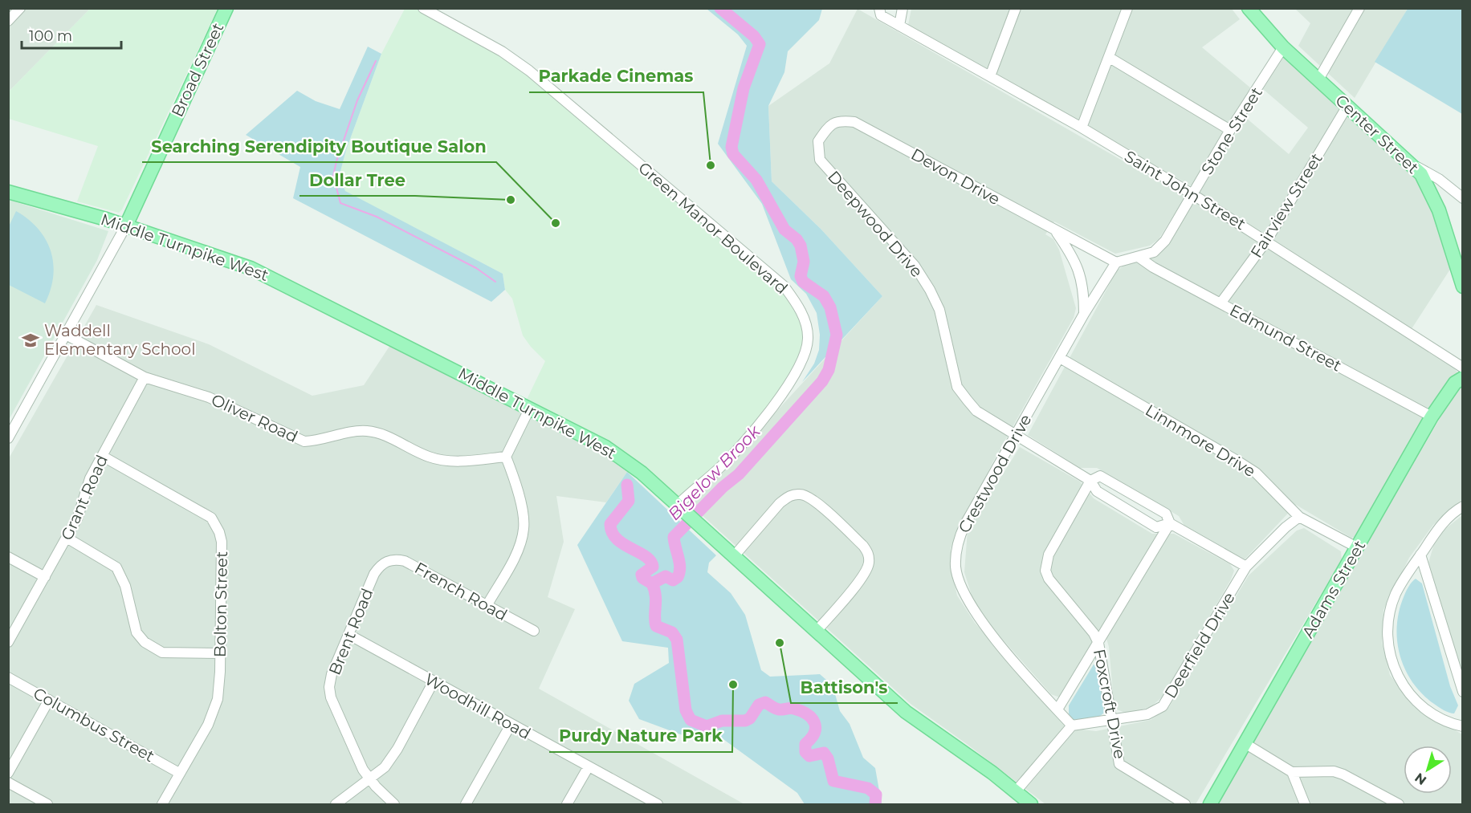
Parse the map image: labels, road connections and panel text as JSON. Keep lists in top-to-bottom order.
{
  "streets": {
    "main road": [
      "Broad Street",
      "Center Street",
      "Middle Turnpike West",
      "Adams Street"
    ],
    "street": [
      "Stone Street",
      "Devon Drive",
      "Saint John Street",
      "Fairview Street",
      "Deepwood Drive",
      "Green Manor Boulevard",
      "Edmund Street",
      "Oliver Road",
      "Linnmore Drive",
      "Crestwood Drive",
      "Grant Road",
      "French Road",
      "Bolton Street",
      "Brent Road",
      "Deerfield Drive",
      "Foxcroft Drive",
      "Woodhill Road",
      "Columbus Street"
    ]
  },
  "crossings": [
    ["Broad Street", "Middle Turnpike West"],
    ["Broad Street", "Oliver Road"],
    ["Stone Street", "Center Street"],
    ["Stone Street", "Devon Drive"],
    ["Stone Street", "Saint John Street"],
    ["Stone Street", "Edmund Street"],
    ["Stone Street", "Crestwood Drive"],
    ["Center Street", "Fairview Street"],
    ["Devon Drive", "Deepwood Drive"],
    ["Devon Drive", "Crestwood Drive"],
    ["Saint John Street", "Fairview Street"],
    ["Fairview Street", "Edmund Street"],
    ["Deepwood Drive", "Crestwood Drive"],
    ["Deepwood Drive", "Deerfield Drive"],
    ["Deepwood Drive", "Foxcroft Drive"],
    ["Green Manor Boulevard", "Middle Turnpike West"],
    ["Edmund Street", "Adams Street"],
    ["Oliver Road", "Grant Road"],
    ["Linnmore Drive", "Crestwood Drive"],
    ["Linnmore Drive", "Adams Street"],
    ["Linnmore Drive", "Deerfield Drive"],
    ["Crestwood Drive", "Deerfield Drive"],
    ["Grant Road", "Bolton Street"],
    ["French Road", "Brent Road"],
    ["Bolton Street", "Columbus Street"],
    ["Brent Road", "Woodhill Road"],
    ["Deerfield Drive", "Foxcroft Drive"]
  ],
  "water": ["Bigelow Brook"],
  "places": {
    "other": [
      "Parkade Cinemas",
      "Dollar Tree",
      "Searching Serendipity Boutique Salon",
      "Battison's",
      "Purdy Nature Park"
    ],
    "school or university": ["Waddell Elementary School"]
  },
  "scale_bar": "100 m",
  "north": "bottom left"
}
